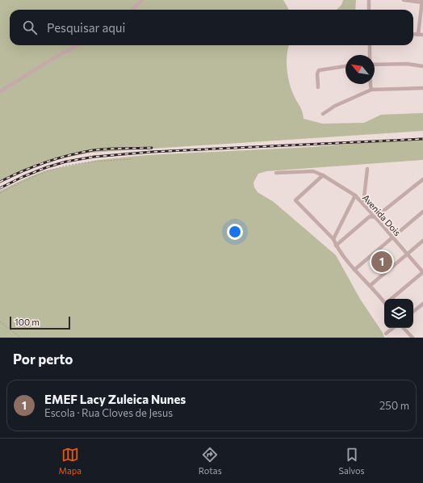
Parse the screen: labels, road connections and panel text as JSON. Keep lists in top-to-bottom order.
{
  "streets": {
    "street": ["Avenida Dois"]
  },
  "scale_bar": "100 m",
  "north": "top left",
  "page": {
    "search": "Pesquisar aqui",
    "pins": "1",
    "scale": "100 m",
    "heading": "Por perto",
    "list": [
      {
        "mark": "1",
        "name": "EMEF Lacy Zuleica Nunes",
        "note": "Escola · Rua Cloves de Jesus",
        "value": "250 m"
      }
    ],
    "nav": ["Mapa", "Rotas", "Salvos"]
  }
}
